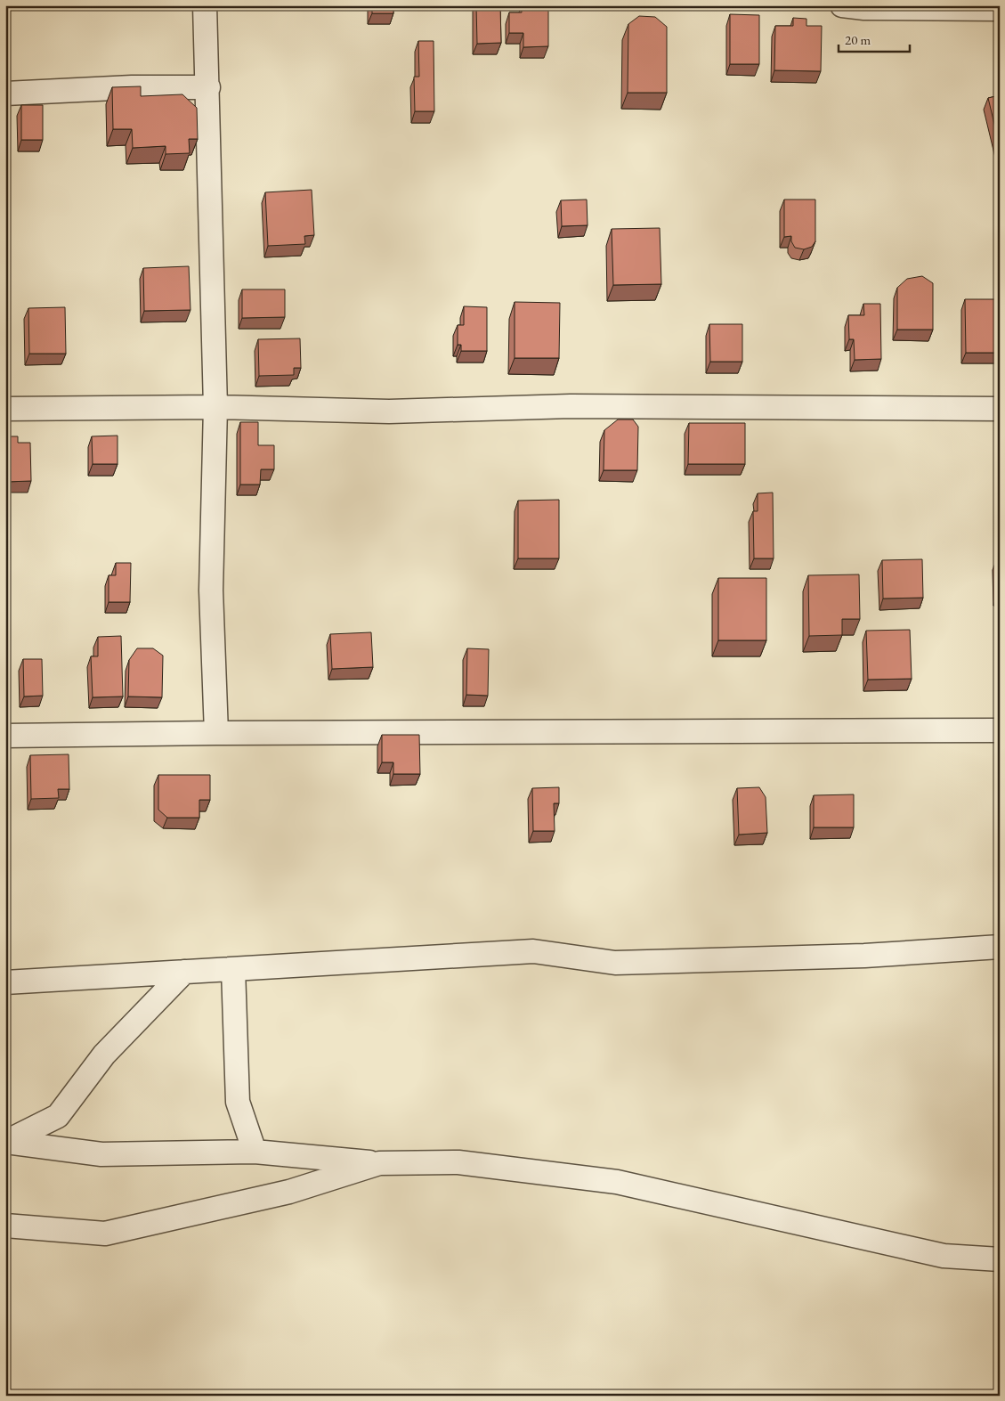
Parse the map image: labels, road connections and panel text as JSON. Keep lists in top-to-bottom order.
{
  "scale_bar": "20 m"
}
